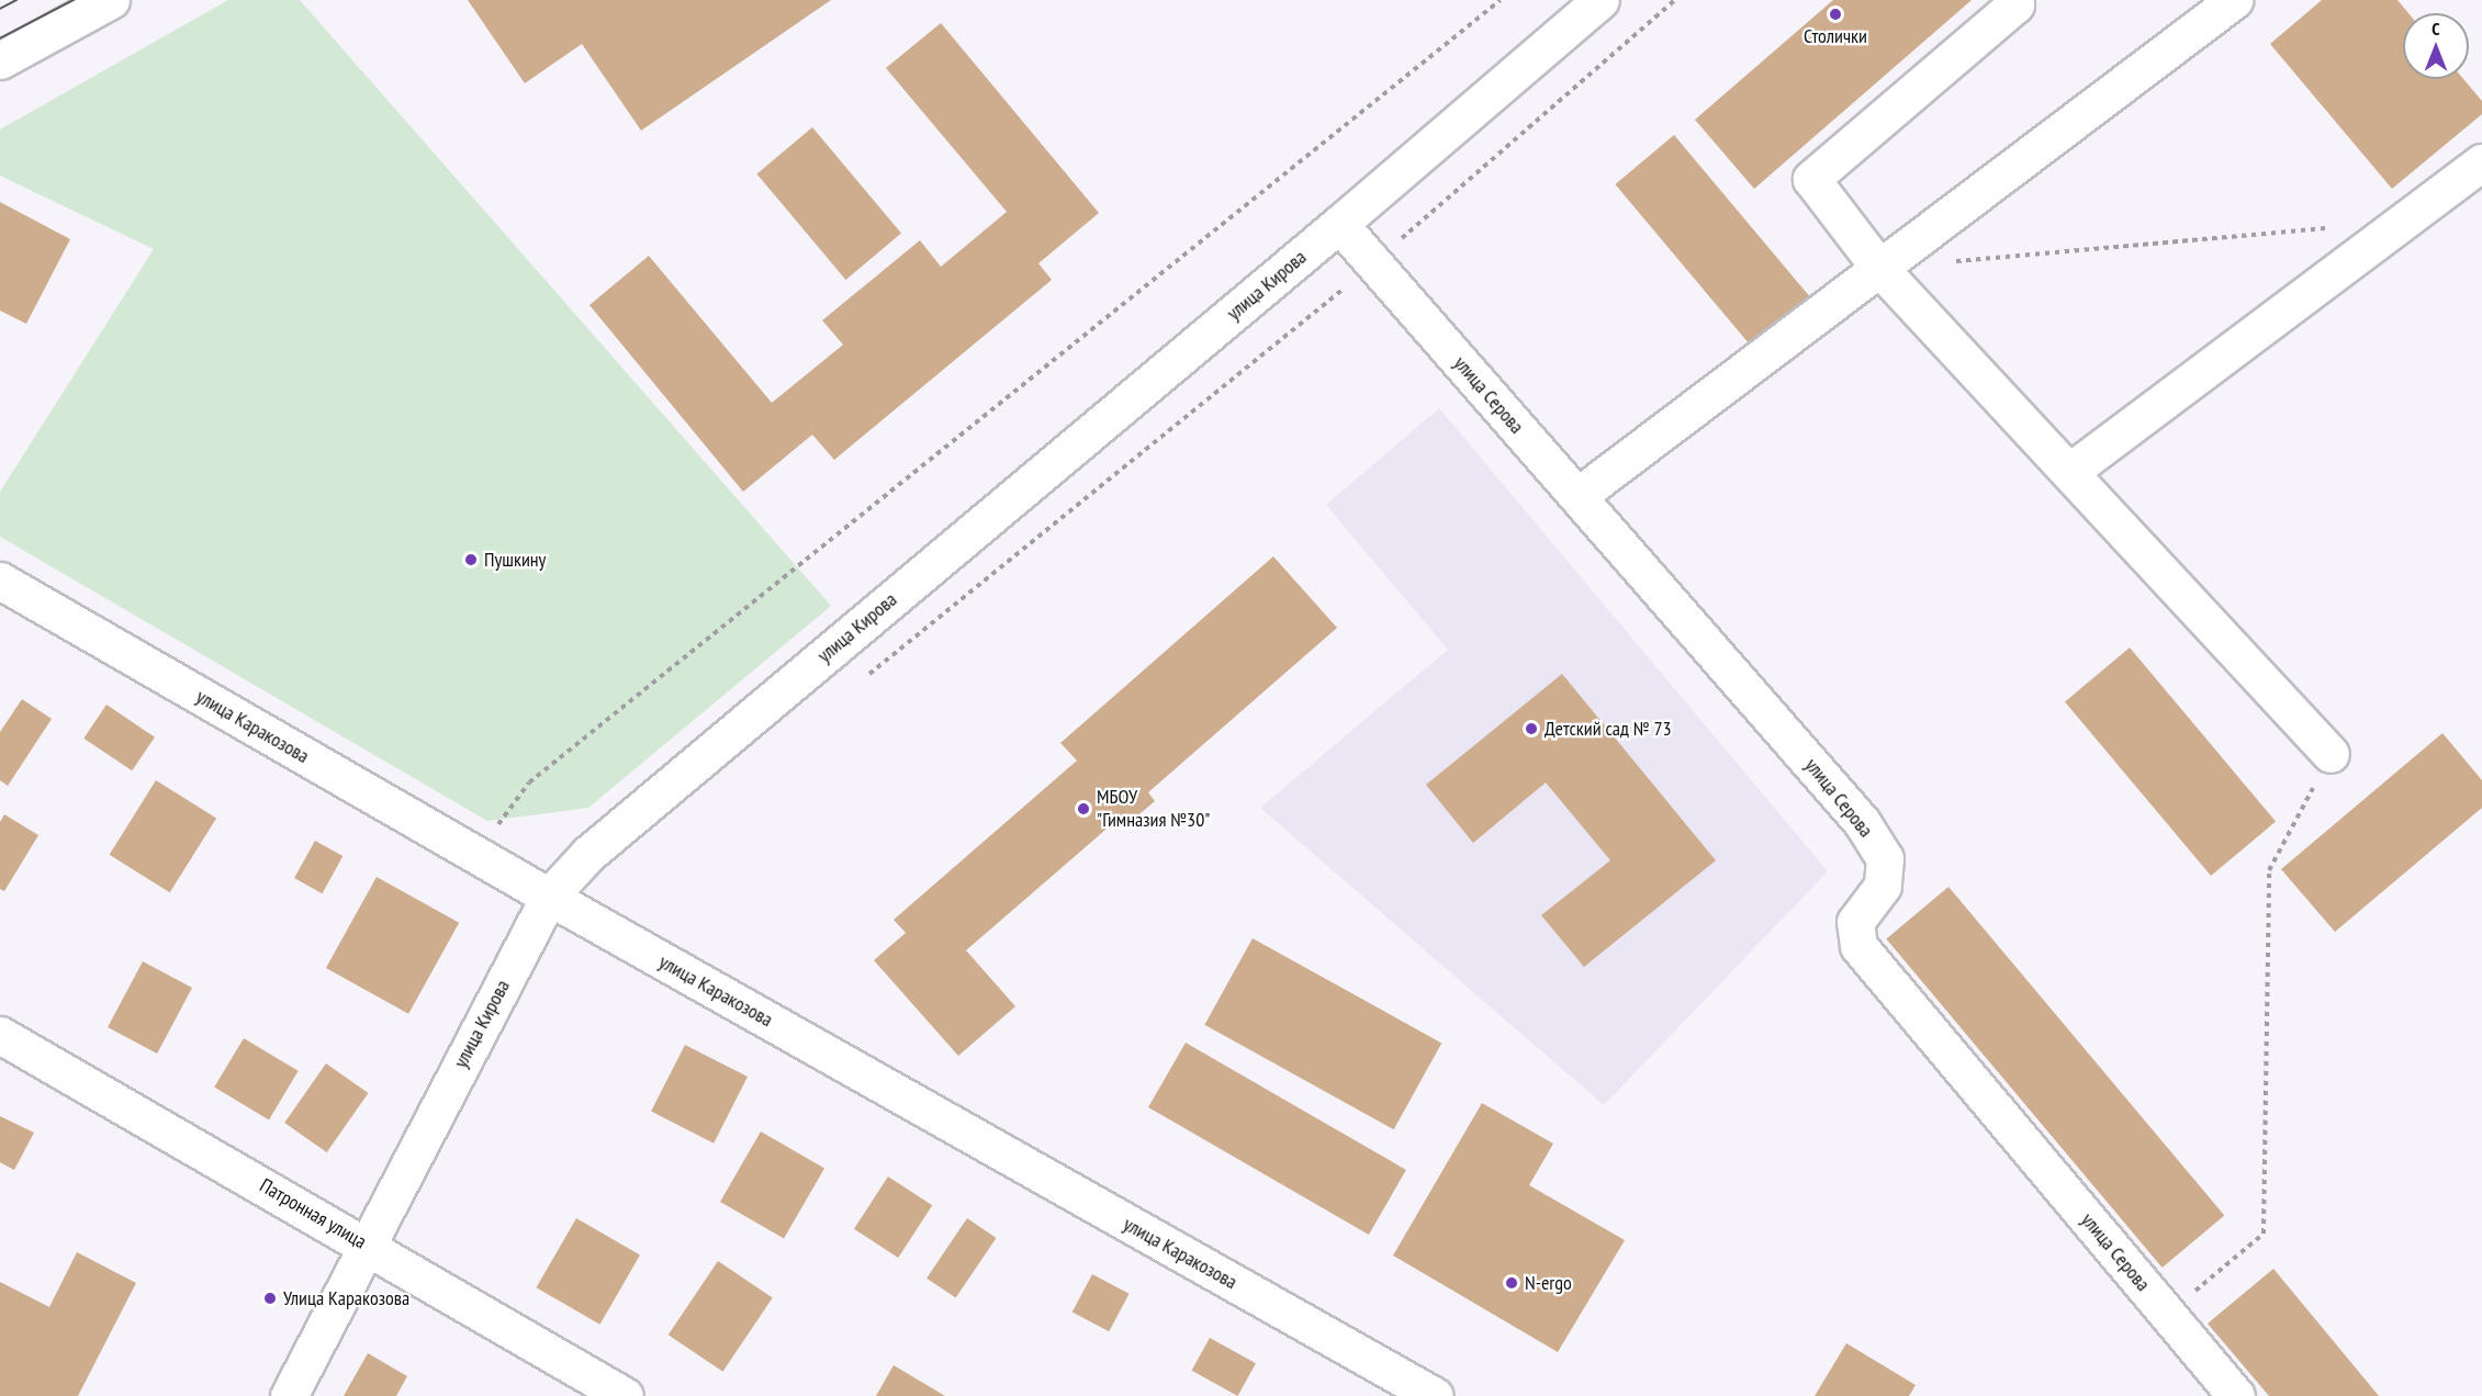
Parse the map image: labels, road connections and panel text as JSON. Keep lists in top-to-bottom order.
{
  "streets": {
    "street": [
      "улица Кирова",
      "улица Серова",
      "улица Каракозова",
      "Патронная улица"
    ]
  },
  "crossings": [
    ["улица Кирова", "улица Серова"],
    ["улица Кирова", "улица Каракозова"],
    ["улица Кирова", "Патронная улица"]
  ],
  "places": [
    "Столички",
    "Пушкину",
    "Детский сад № 73",
    "МБОУ \"Гимназия №30\"",
    "N-ergo",
    "Улица Каракозова"
  ],
  "north": "top"
}
